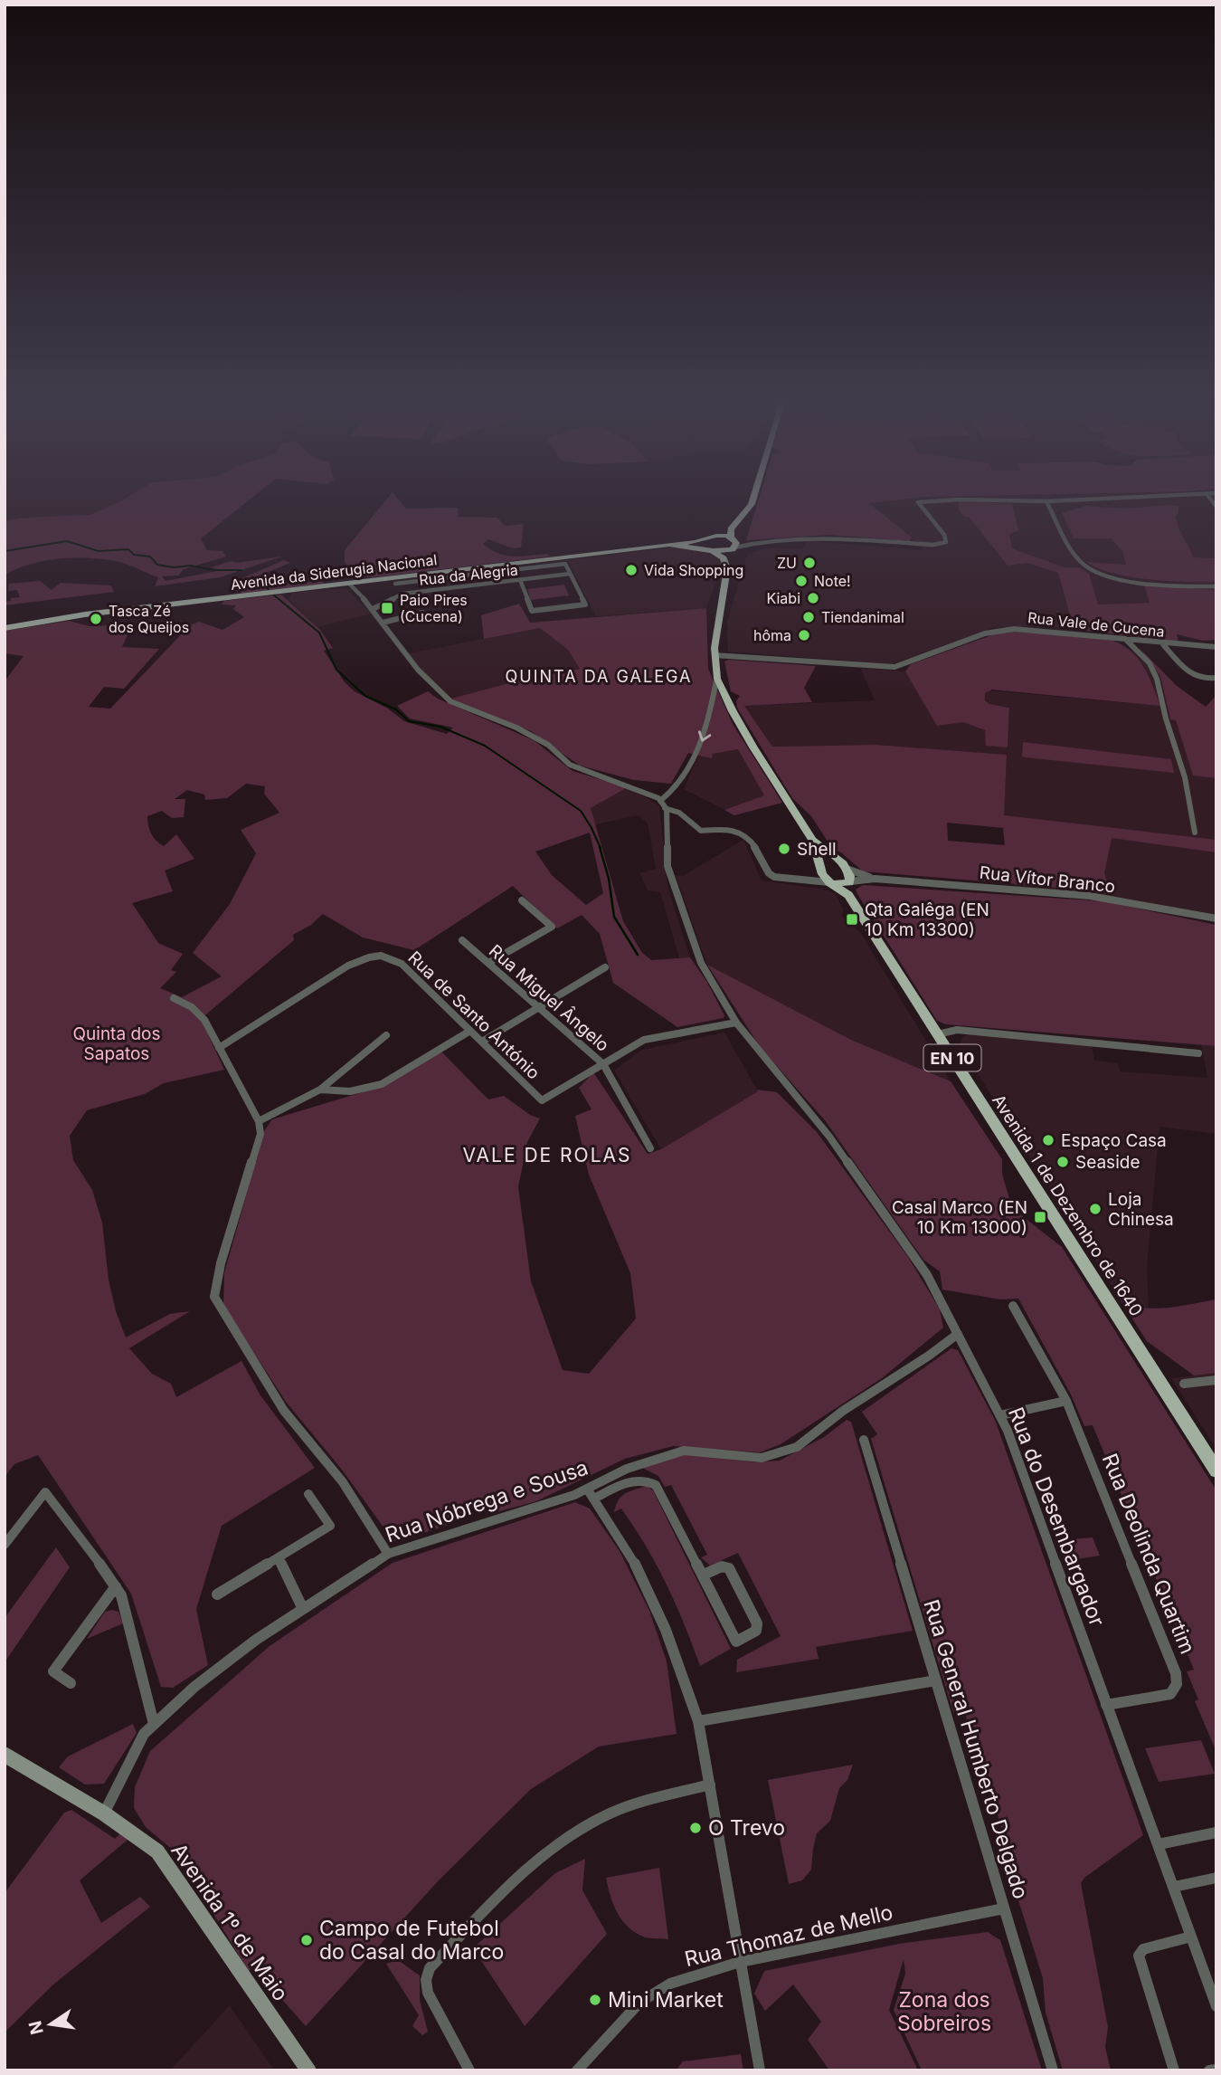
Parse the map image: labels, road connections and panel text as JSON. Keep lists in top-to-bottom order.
{
  "streets": {
    "main road": ["Avenida da Siderugia Nacional", "EN 10", "Avenida 1 de Dezembro de 1640"],
    "street": [
      "Rua da Alegria",
      "Rua Vale de Cucena",
      "Rua Vítor Branco",
      "Rua Miguel Ângelo",
      "Rua de Santo António",
      "Rua Nóbrega e Sousa",
      "Rua do Desembargador",
      "Rua Deolinda Quartim",
      "Rua General Humberto Delgado",
      "Avenida 1º de Maio",
      "Rua Thomaz de Mello"
    ]
  },
  "crossings": [
    ["Rua Miguel Ângelo", "Rua de Santo António"],
    ["Rua Nóbrega e Sousa", "Rua do Desembargador"],
    ["Rua Nóbrega e Sousa", "Avenida 1º de Maio"],
    ["Rua do Desembargador", "Rua Deolinda Quartim"],
    ["Rua General Humberto Delgado", "Rua Thomaz de Mello"]
  ],
  "districts": ["QUINTA DA GALEGA", "VALE DE ROLAS"],
  "parks": ["Quinta dos Sapatos", "Zona dos Sobreiros"],
  "places": {
    "other": [
      "ZU",
      "Vida Shopping",
      "Note!",
      "Kiabi",
      "Tiendanimal",
      "Tasca Zé dos Queijos",
      "hôma",
      "Shell",
      "Espaço Casa",
      "Seaside",
      "Loja Chinesa",
      "O Trevo",
      "Campo de Futebol do Casal do Marco",
      "Mini Market"
    ],
    "transit": ["Paio Pires (Cucena)", "Qta Galêga (EN 10 Km 13300)", "Casal Marco (EN 10 Km 13000)"]
  },
  "north": "left"
}
